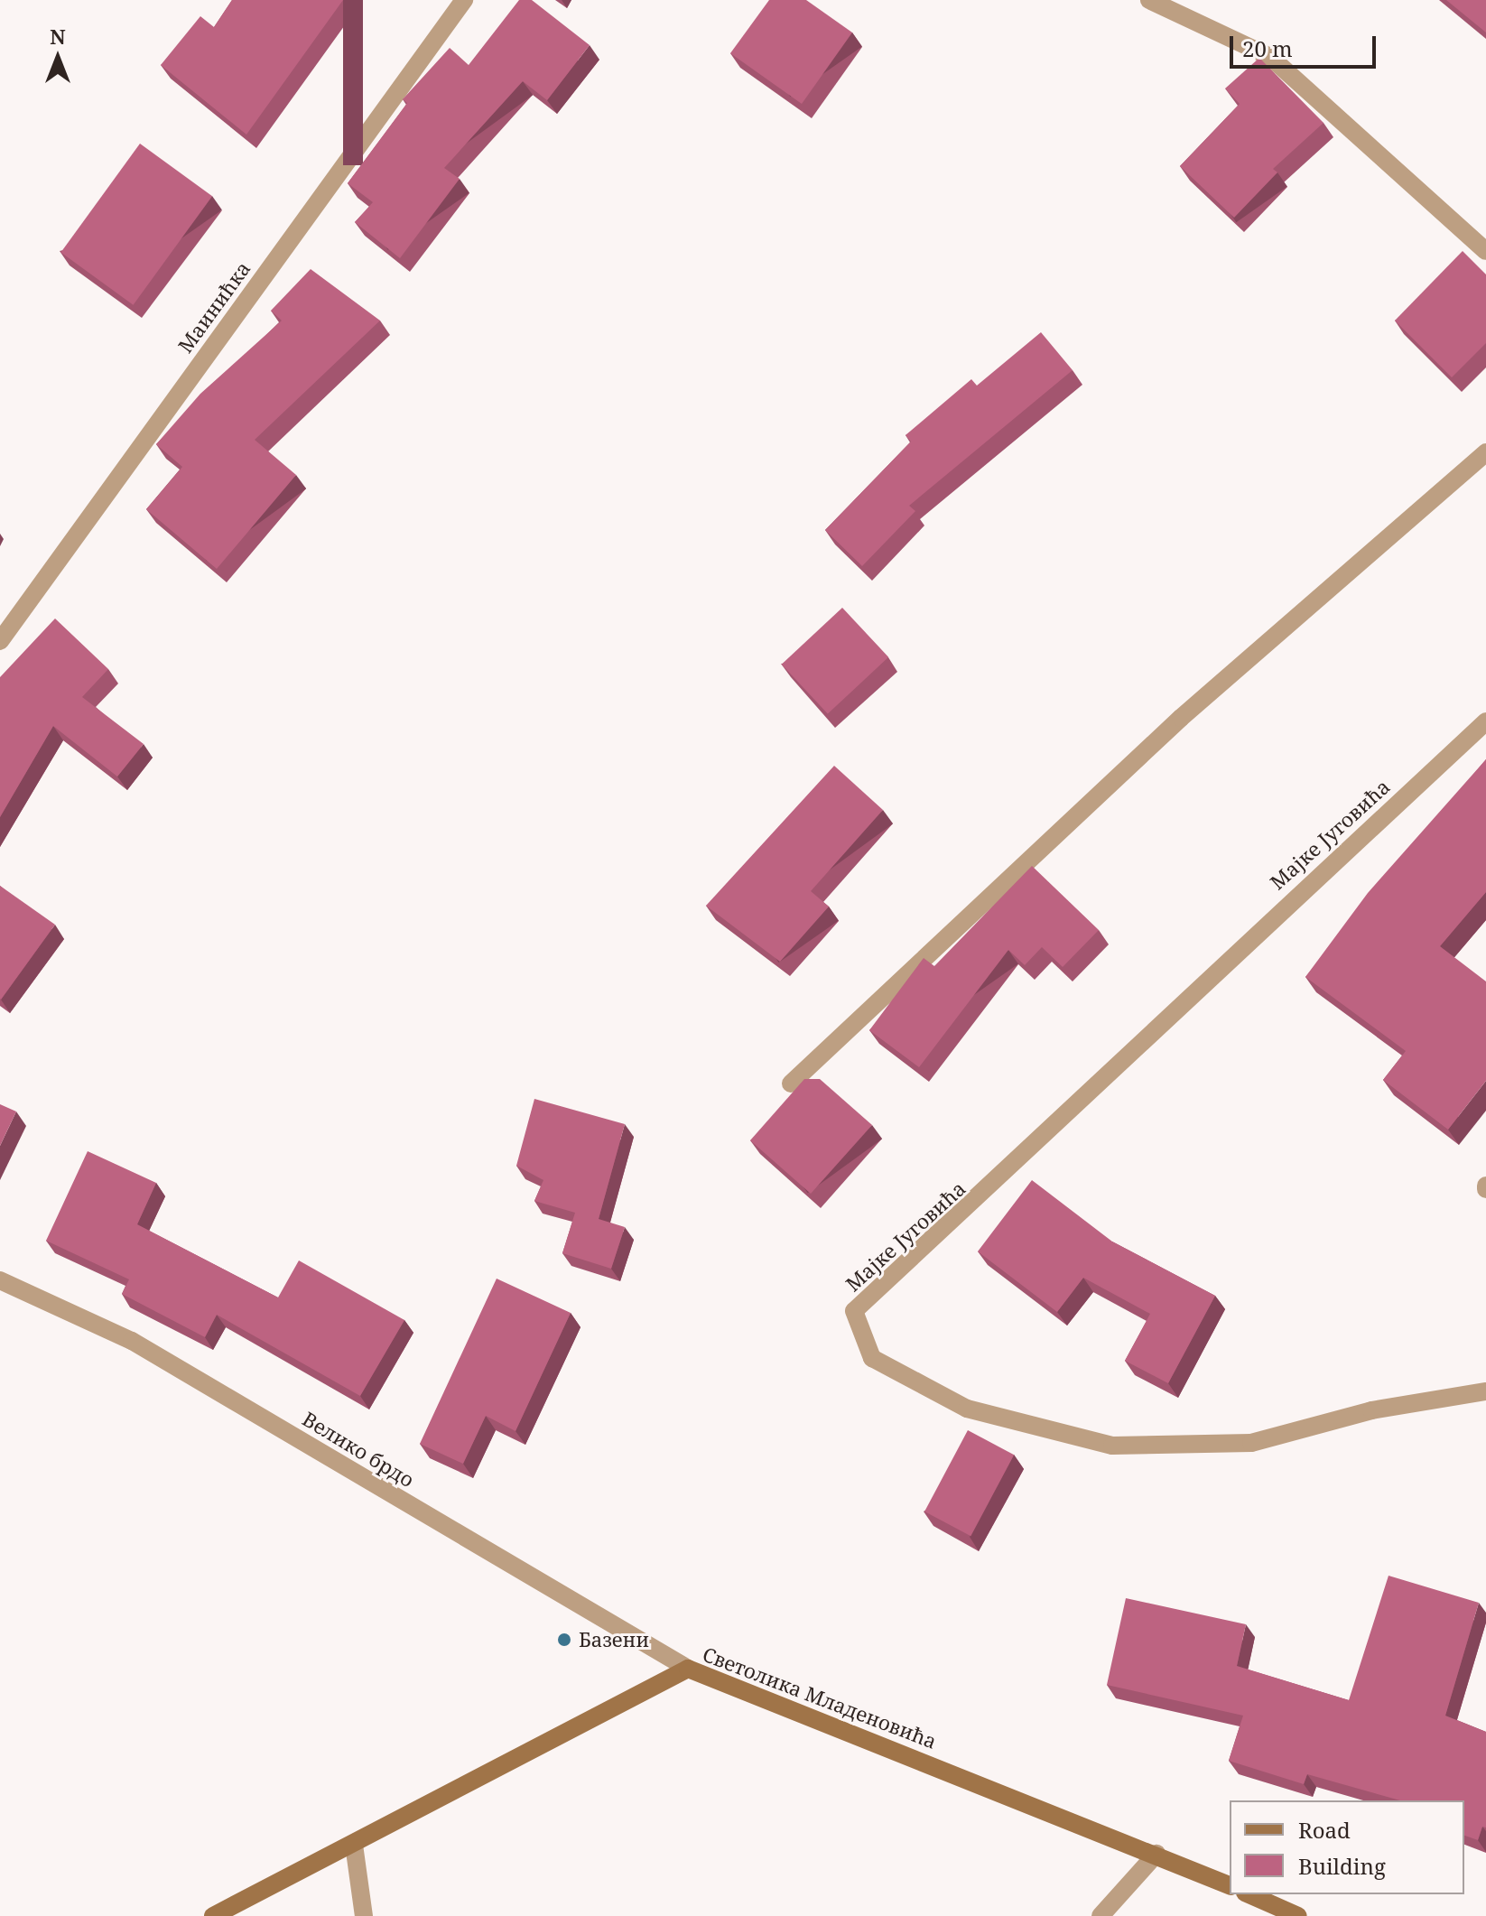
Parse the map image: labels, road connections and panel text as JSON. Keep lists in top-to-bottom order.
{
  "streets": {
    "street": [
      "Маинићка",
      "Мајке Југовића",
      "Велико брдо",
      "Светолика Младеновића"
    ]
  },
  "crossings": [
    ["Велико брдо", "Светолика Младеновића"]
  ],
  "places": ["Базени"],
  "legend": ["Road", "Building"],
  "scale_bar": "20 m",
  "north": "top"
}
